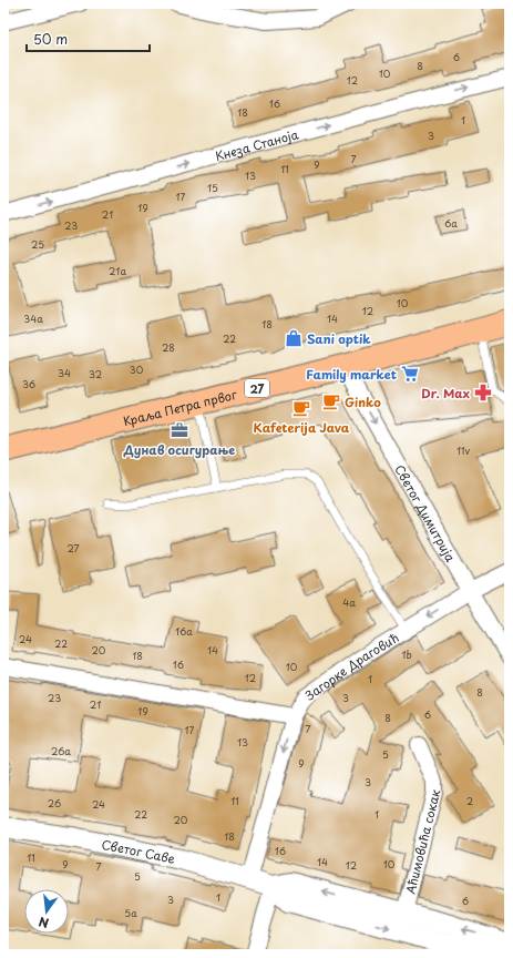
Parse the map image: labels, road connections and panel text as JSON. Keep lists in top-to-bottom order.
{
  "streets": {
    "main road": ["27", "Краља Петра првог"],
    "street": [
      "Кнеза Станоја",
      "Светог Димитрија",
      "Загорке Драговић",
      "Аћимовића сокак",
      "Светог Саве"
    ]
  },
  "crossings": [
    ["Краља Петра првог", "Светог Димитрија"],
    ["Светог Димитрија", "Загорке Драговић"],
    ["Загорке Драговић", "Светог Саве"],
    ["Аћимовића сокак", "Светог Саве"]
  ],
  "one_way": ["Кнеза Станоја", "Светог Димитрија", "Загорке Драговић"],
  "places": {
    "shop": ["Sani optik"],
    "supermarket": ["Family market"],
    "pharmacy": ["Dr. Max"],
    "cafe": ["Ginko", "Kafeterija Java"],
    "office": ["Дунав осигурање"]
  },
  "house_numbers": [
    "6",
    "8",
    "10",
    "12",
    "16",
    "18",
    "1",
    "3",
    "7",
    "9",
    "11",
    "13",
    "15",
    "17",
    "19",
    "21",
    "6a",
    "23",
    "25",
    "21a",
    "10",
    "12",
    "34a",
    "14",
    "18",
    "22",
    "28",
    "30",
    "34",
    "32",
    "36",
    "11v",
    "27",
    "4a",
    "16a",
    "24",
    "22",
    "20",
    "14",
    "1b",
    "18",
    "16",
    "10",
    "12",
    "1",
    "8",
    "23",
    "3",
    "21",
    "19",
    "6",
    "8",
    "7",
    "17",
    "13",
    "26a",
    "5",
    "9",
    "3",
    "11",
    "2",
    "26",
    "24",
    "22",
    "1",
    "20",
    "18",
    "16",
    "11",
    "14",
    "9",
    "10",
    "12",
    "7",
    "5",
    "1",
    "3",
    "6",
    "5a"
  ],
  "scale_bar": "50 m",
  "north": "bottom"
}
